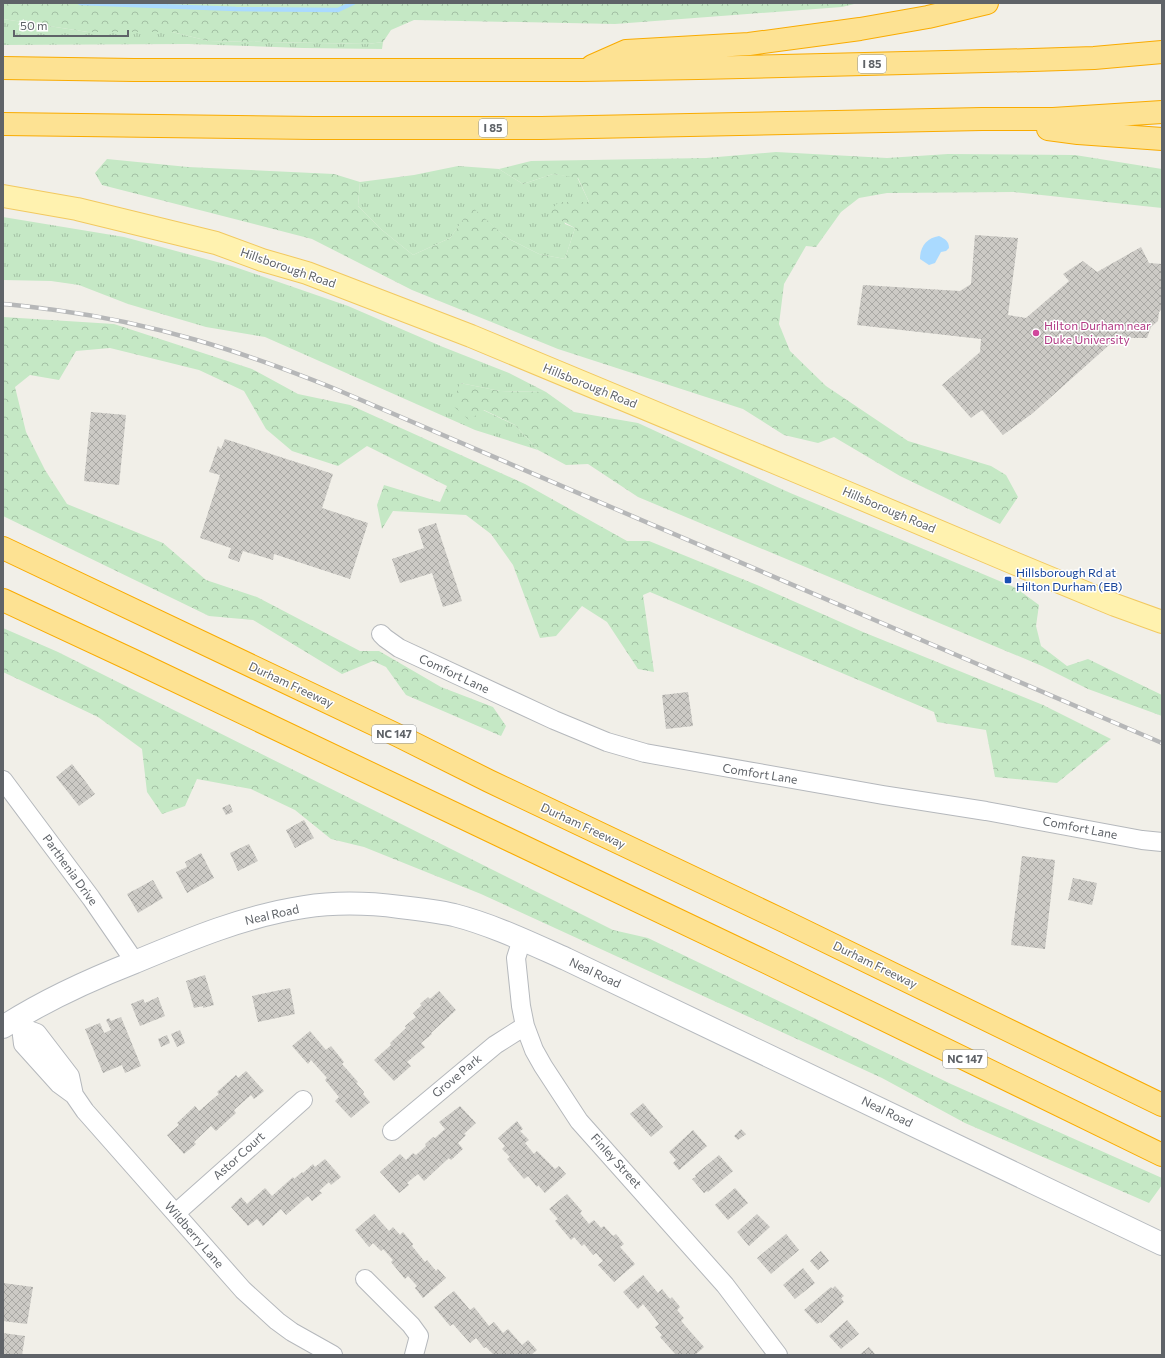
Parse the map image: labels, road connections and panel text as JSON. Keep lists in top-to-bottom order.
{
  "streets": {
    "highway": ["I 85", "Durham Freeway", "NC 147"],
    "main road": ["Hillsborough Road"],
    "street": [
      "Comfort Lane",
      "Parthenia Drive",
      "Neal Road",
      "Grove Park",
      "Astor Court",
      "Finley Street",
      "Wildberry Lane"
    ]
  },
  "crossings": [
    ["Parthenia Drive", "Neal Road"],
    ["Neal Road", "Finley Street"],
    ["Neal Road", "Wildberry Lane"],
    ["Grove Park", "Finley Street"],
    ["Astor Court", "Wildberry Lane"]
  ],
  "places": {
    "other": ["Hilton Durham near Duke University"],
    "transit": ["Hillsborough Rd at Hilton Durham (EB)"]
  },
  "scale_bar": "50 m"
}
